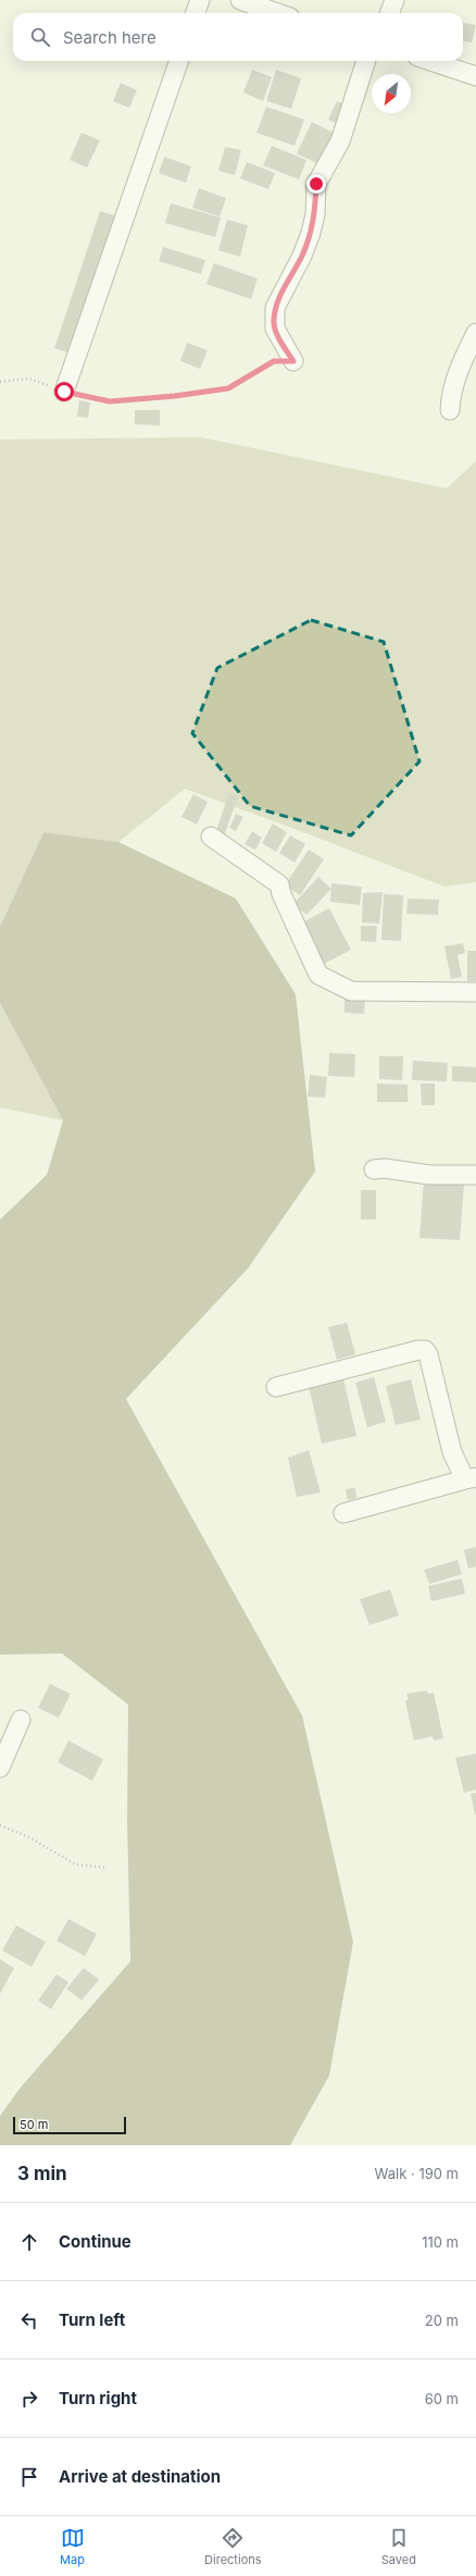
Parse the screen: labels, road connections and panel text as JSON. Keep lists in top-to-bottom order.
{
  "scale_bar": "50 m",
  "north": "bottom left",
  "page": {
    "search": "Search here",
    "scale": "50 m",
    "heading": ["3 min", "Walk · 190 m"],
    "list": [
      ["Continue", "110 m"],
      ["Turn left", "20 m"],
      ["Turn right", "60 m"],
      "Arrive at destination"
    ],
    "nav": ["Map", "Directions", "Saved"]
  }
}
